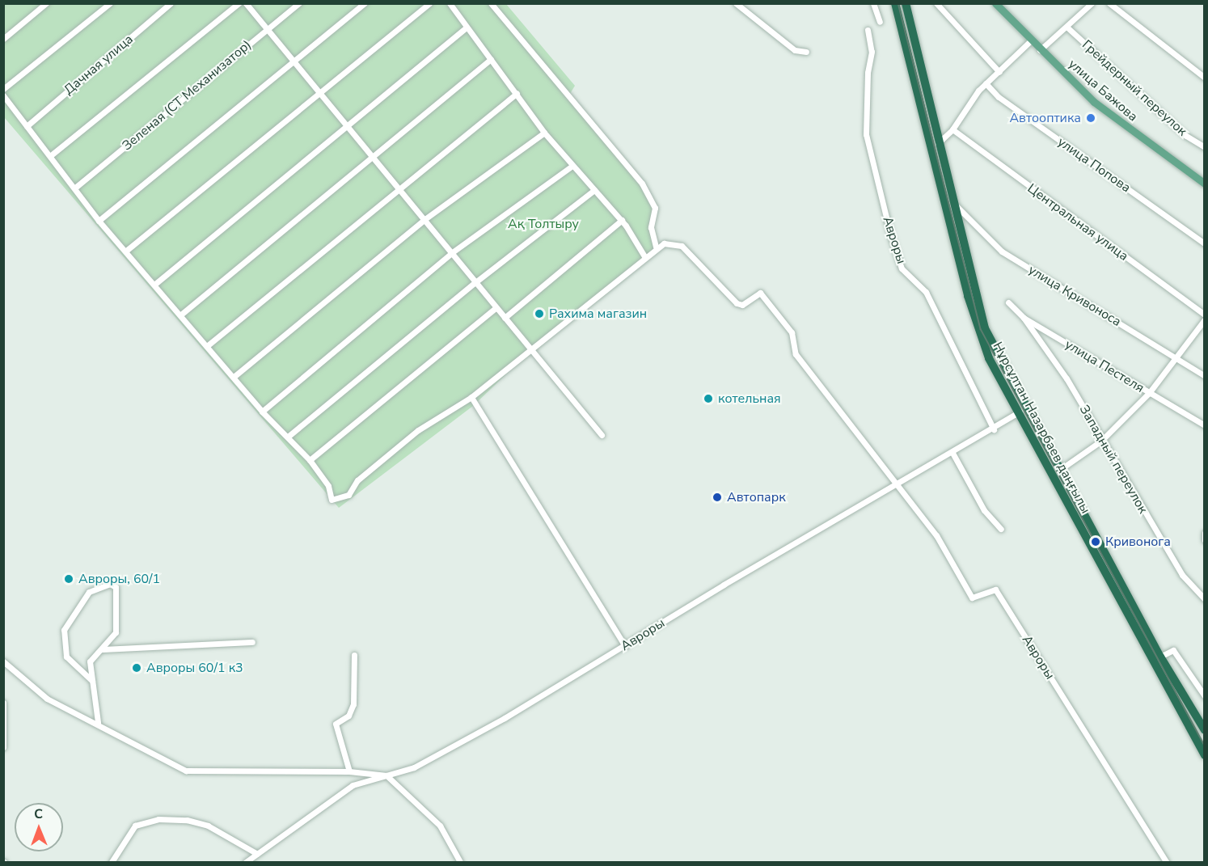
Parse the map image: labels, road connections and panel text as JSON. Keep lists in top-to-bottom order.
{
  "streets": {
    "highway": ["Нұрсұлтан Назарбаев даңғылы"],
    "main road": ["улица Бажова"],
    "street": [
      "Дачная улица",
      "Грейдерный переулок",
      "Зеленая (СТ Механизатор)",
      "улица Попова",
      "Центральная улица",
      "Авроры",
      "улица Кривоноса",
      "улица Пестеля",
      "Западный переулок"
    ]
  },
  "crossings": [
    ["Авроры", "Нұрсұлтан Назарбаев даңғылы"],
    ["улица Кривоноса", "Нұрсұлтан Назарбаев даңғылы"],
    ["улица Пестеля", "Западный переулок"]
  ],
  "parks": ["Ақ Толтыру"],
  "places": [
    "Автооптика",
    "Рахима магазин",
    "котельная",
    "Автопарк",
    "Кривонога",
    "Авроры, 60/1",
    "Авроры 60/1 к3"
  ],
  "north": "top"
}
